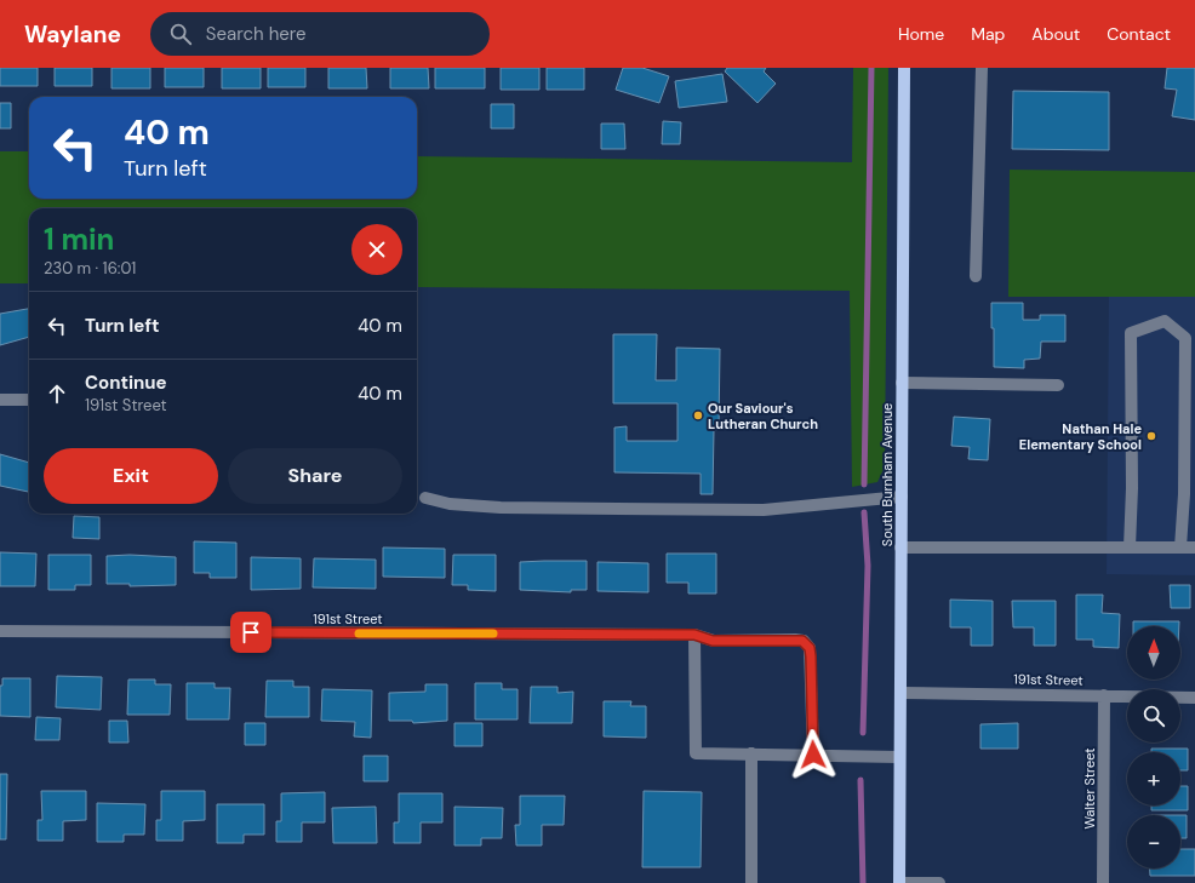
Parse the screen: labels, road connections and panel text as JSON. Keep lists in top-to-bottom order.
{
  "streets": {
    "main road": ["South Burnham Avenue"],
    "street": ["191st Street", "Walter Street"]
  },
  "crossings": [
    ["South Burnham Avenue", "191st Street"],
    ["191st Street", "Walter Street"]
  ],
  "places": ["Our Saviour's Lutheran Church", "Nathan Hale Elementary School"],
  "north": "top",
  "page": {
    "header": "Waylane",
    "search": "Search here",
    "nav": [
      "Home",
      "Map",
      "About",
      "Contact"
    ],
    "turn": ["40 m", "Turn left"],
    "heading": ["1 min", "230 m · 16:01"],
    "list": [
      {
        "name": "Turn left",
        "value": "40 m"
      },
      {
        "name": "Continue",
        "note": "191st Street",
        "value": "40 m"
      }
    ],
    "buttons": ["Exit", "Share"],
    "map_buttons": ["+", "−"]
  }
}
